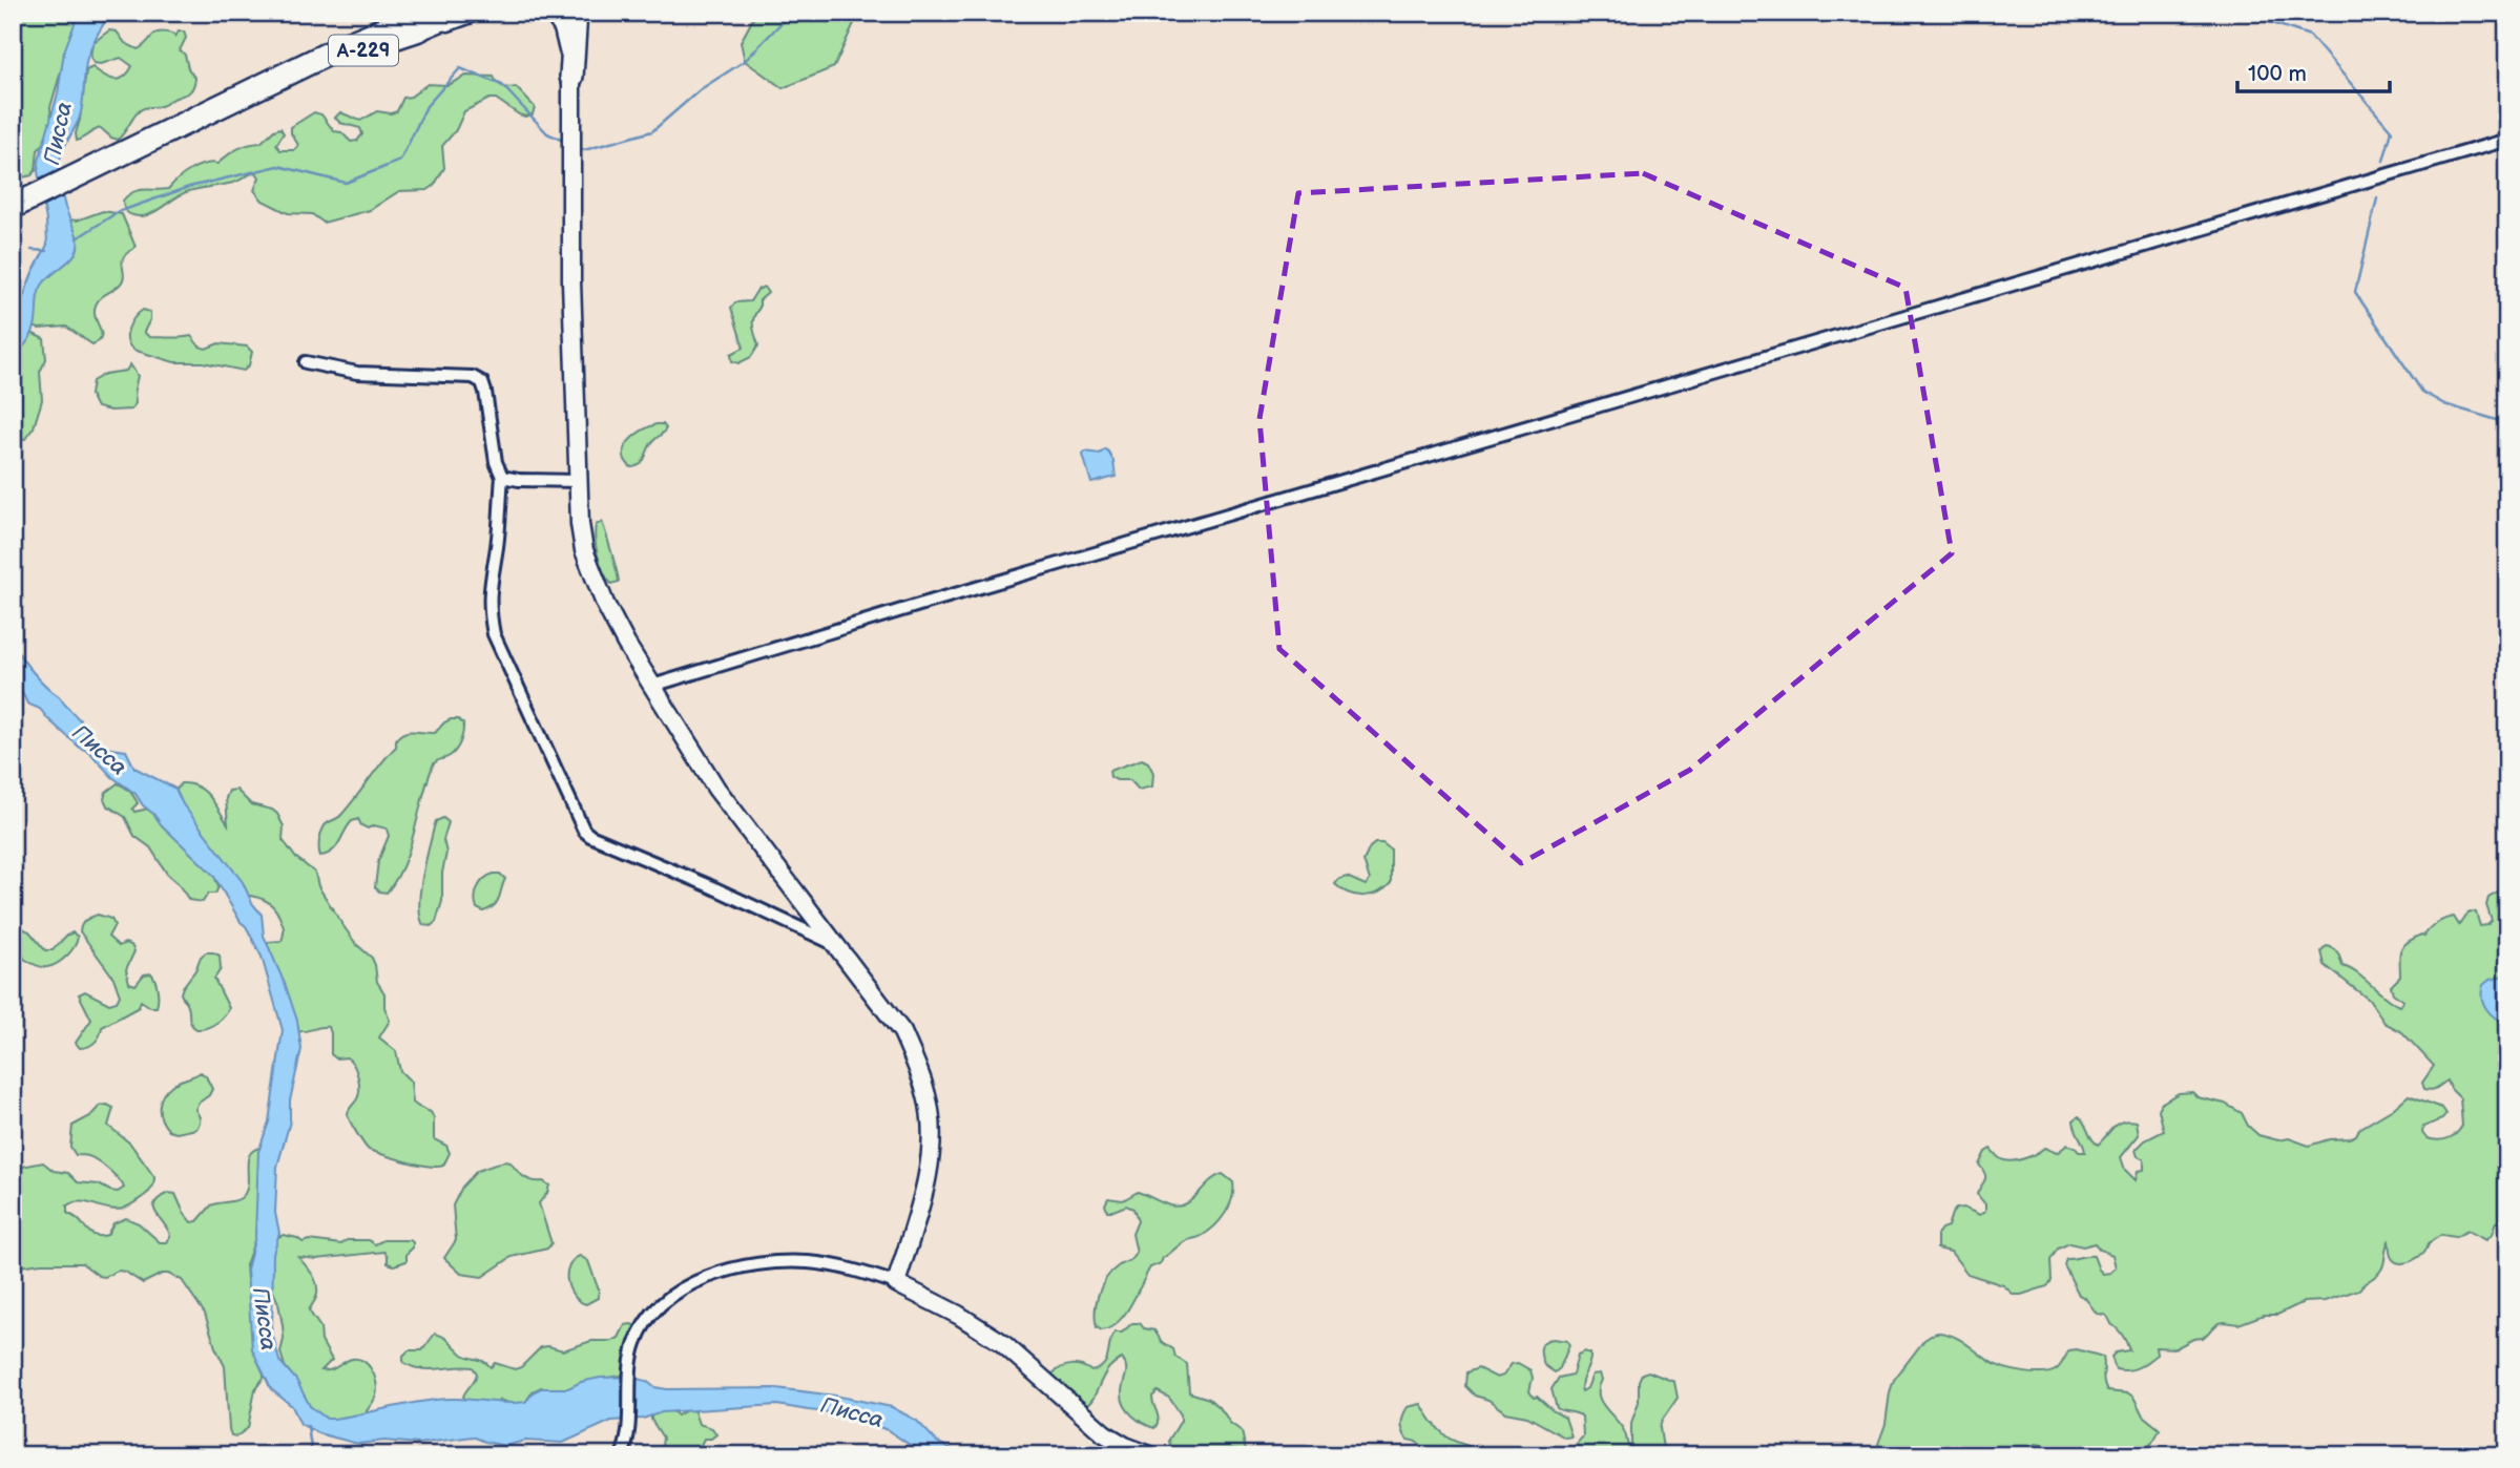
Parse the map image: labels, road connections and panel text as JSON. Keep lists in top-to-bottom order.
{
  "streets": {
    "highway": ["А-229"]
  },
  "water": ["Писса"],
  "scale_bar": "100 m"
}
